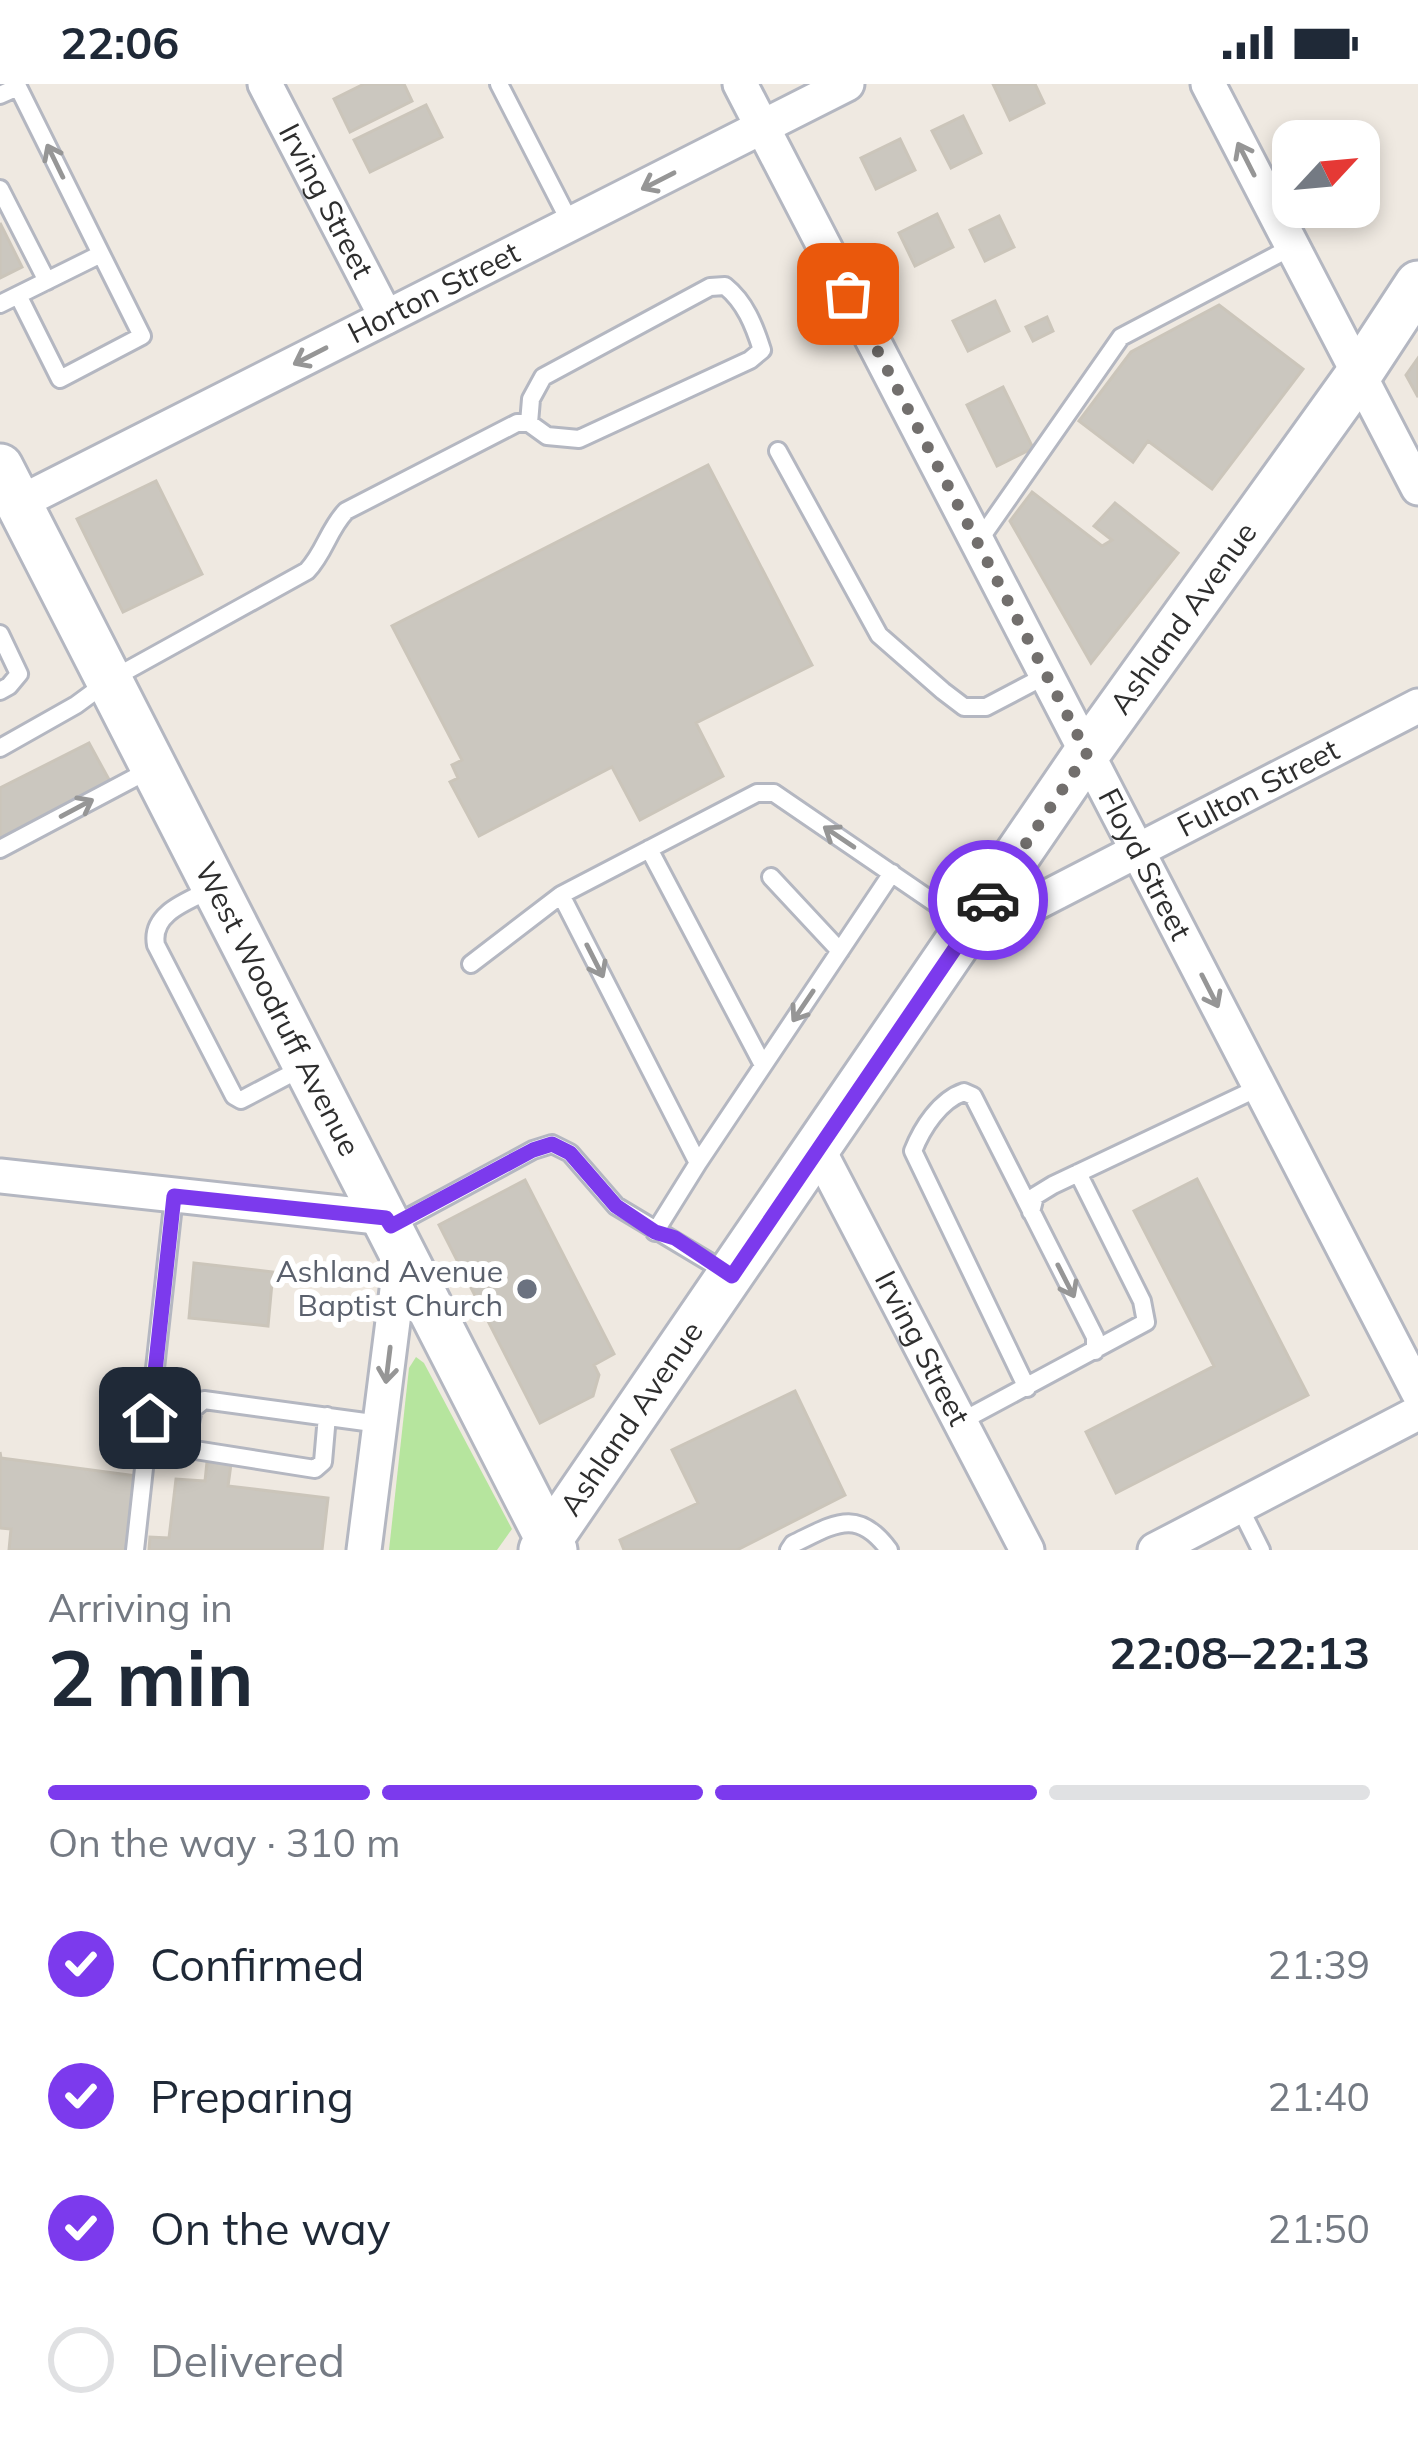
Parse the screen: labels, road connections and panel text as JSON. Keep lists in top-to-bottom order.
{
  "streets": {
    "street": [
      "Irving Street",
      "Horton Street",
      "Ashland Avenue",
      "Fulton Street",
      "Floyd Street",
      "West Woodruff Avenue"
    ]
  },
  "crossings": [
    ["Irving Street", "Horton Street"],
    ["Irving Street", "Ashland Avenue"],
    ["Horton Street", "Floyd Street"],
    ["Horton Street", "West Woodruff Avenue"],
    ["Ashland Avenue", "Fulton Street"],
    ["Ashland Avenue", "Floyd Street"],
    ["Ashland Avenue", "West Woodruff Avenue"],
    ["Fulton Street", "Floyd Street"]
  ],
  "one_way": ["Horton Street"],
  "places": ["Ashland Avenue Baptist Church"],
  "north": "top right",
  "page": {
    "status": "22:06",
    "heading": ["2 min", "Arriving in", "22:08–22:13"],
    "bar": "On the way · 310 m",
    "list": [
      ["Confirmed", "21:39"],
      ["Preparing", "21:40"],
      ["On the way", "21:50"],
      "Delivered"
    ]
  }
}
